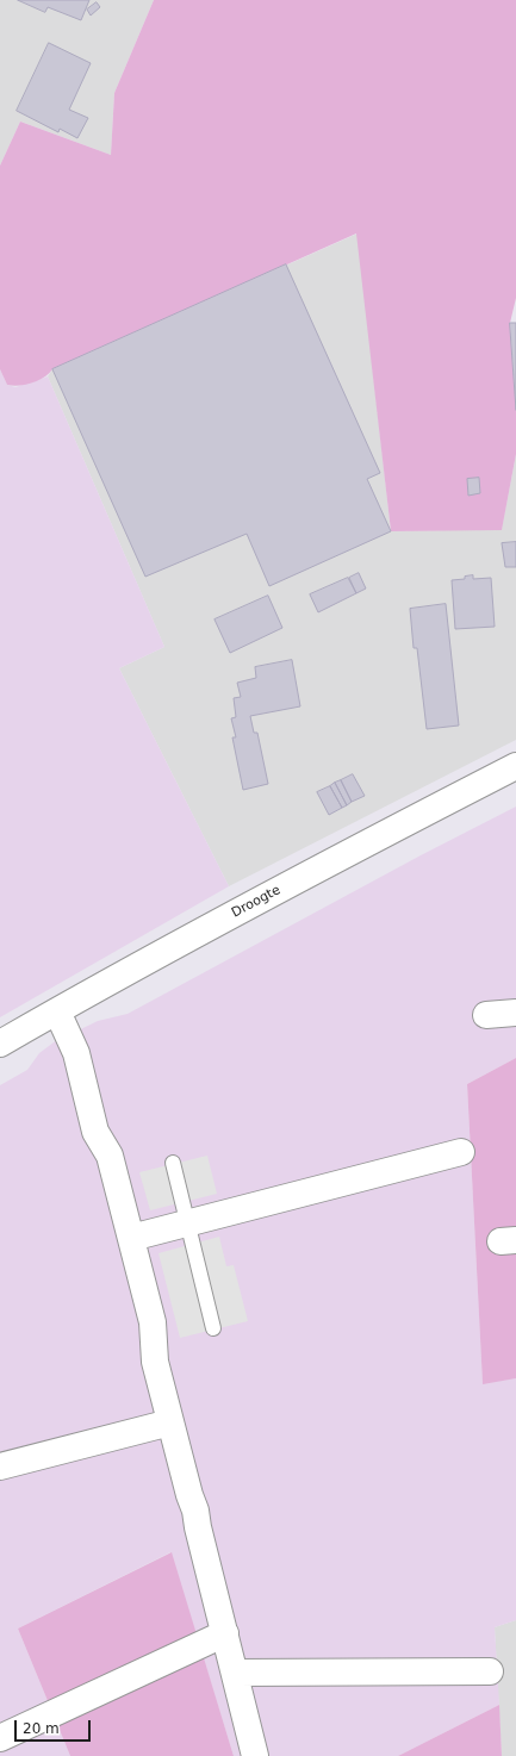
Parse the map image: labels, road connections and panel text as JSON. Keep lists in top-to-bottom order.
{
  "streets": {
    "street": ["Droogte"]
  },
  "scale_bar": "20 m"
}
